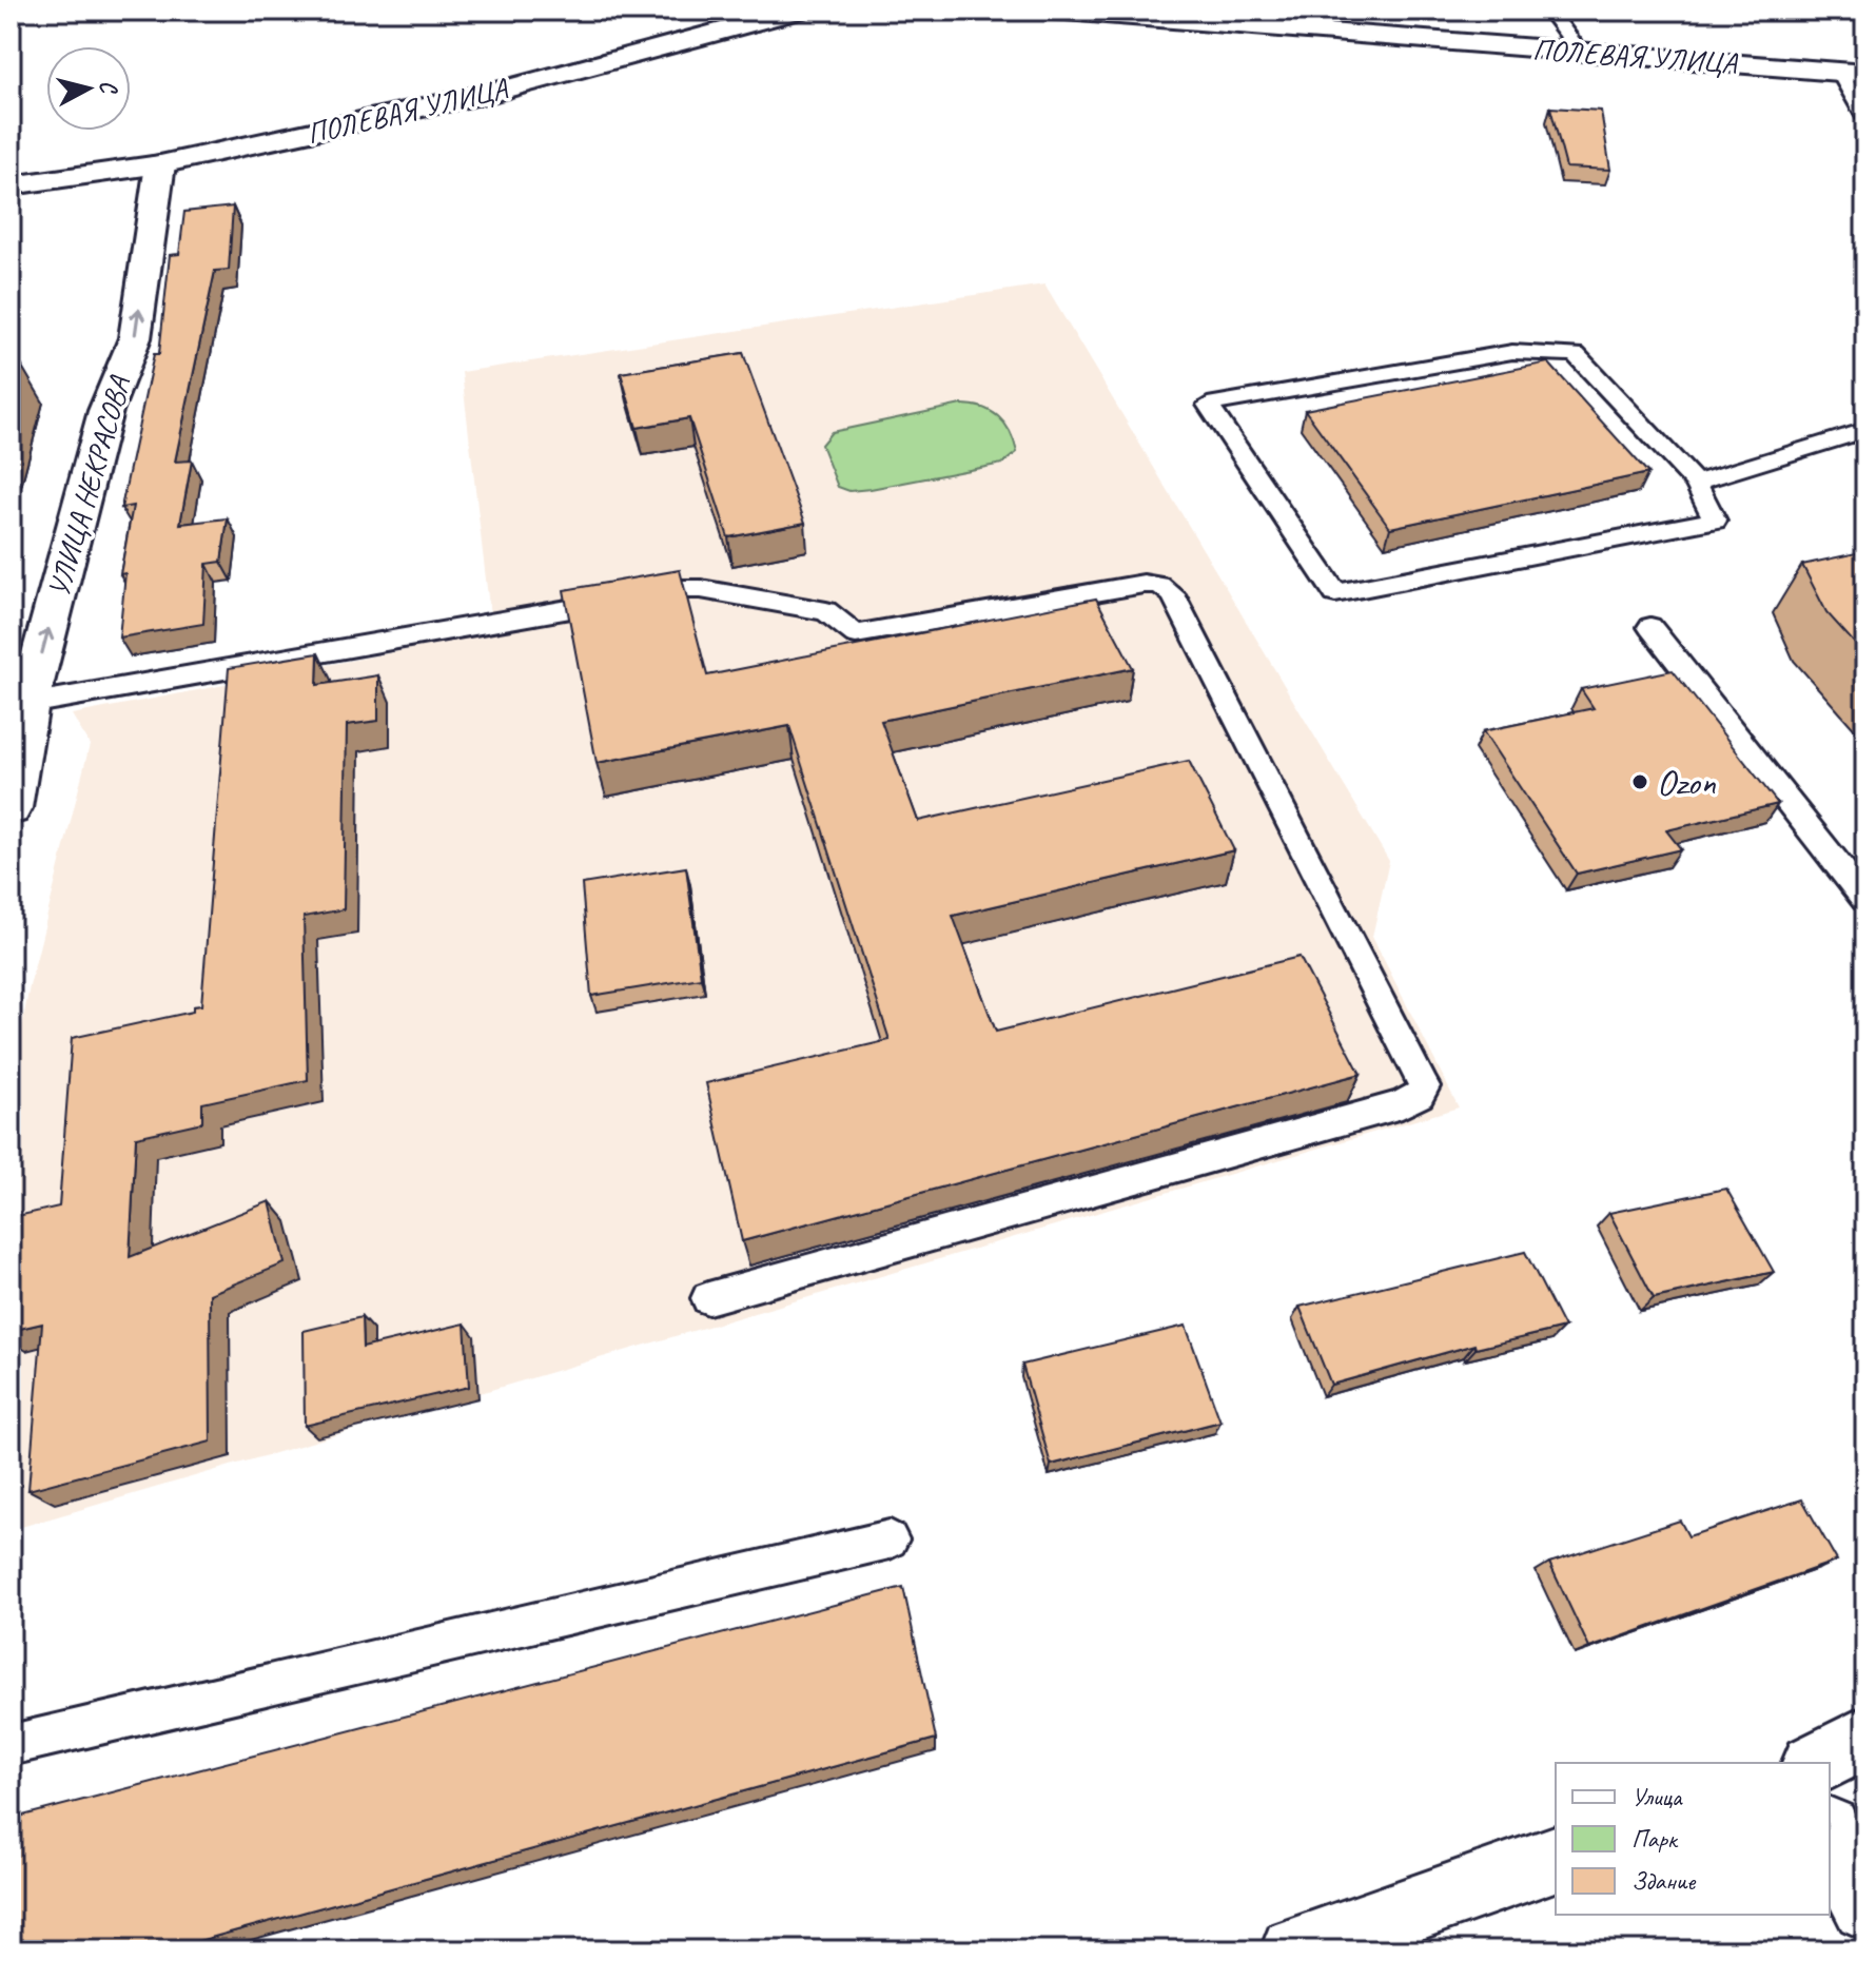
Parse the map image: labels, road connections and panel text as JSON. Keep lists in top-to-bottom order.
{
  "streets": {
    "street": ["ПОЛЕВАЯ УЛИЦА", "УЛИЦА НЕКРАСОВА"]
  },
  "crossings": [
    ["ПОЛЕВАЯ УЛИЦА", "УЛИЦА НЕКРАСОВА"]
  ],
  "one_way": ["УЛИЦА НЕКРАСОВА"],
  "places": ["Ozon"],
  "legend": ["Улица", "Парк", "Здание"],
  "north": "right"
}
